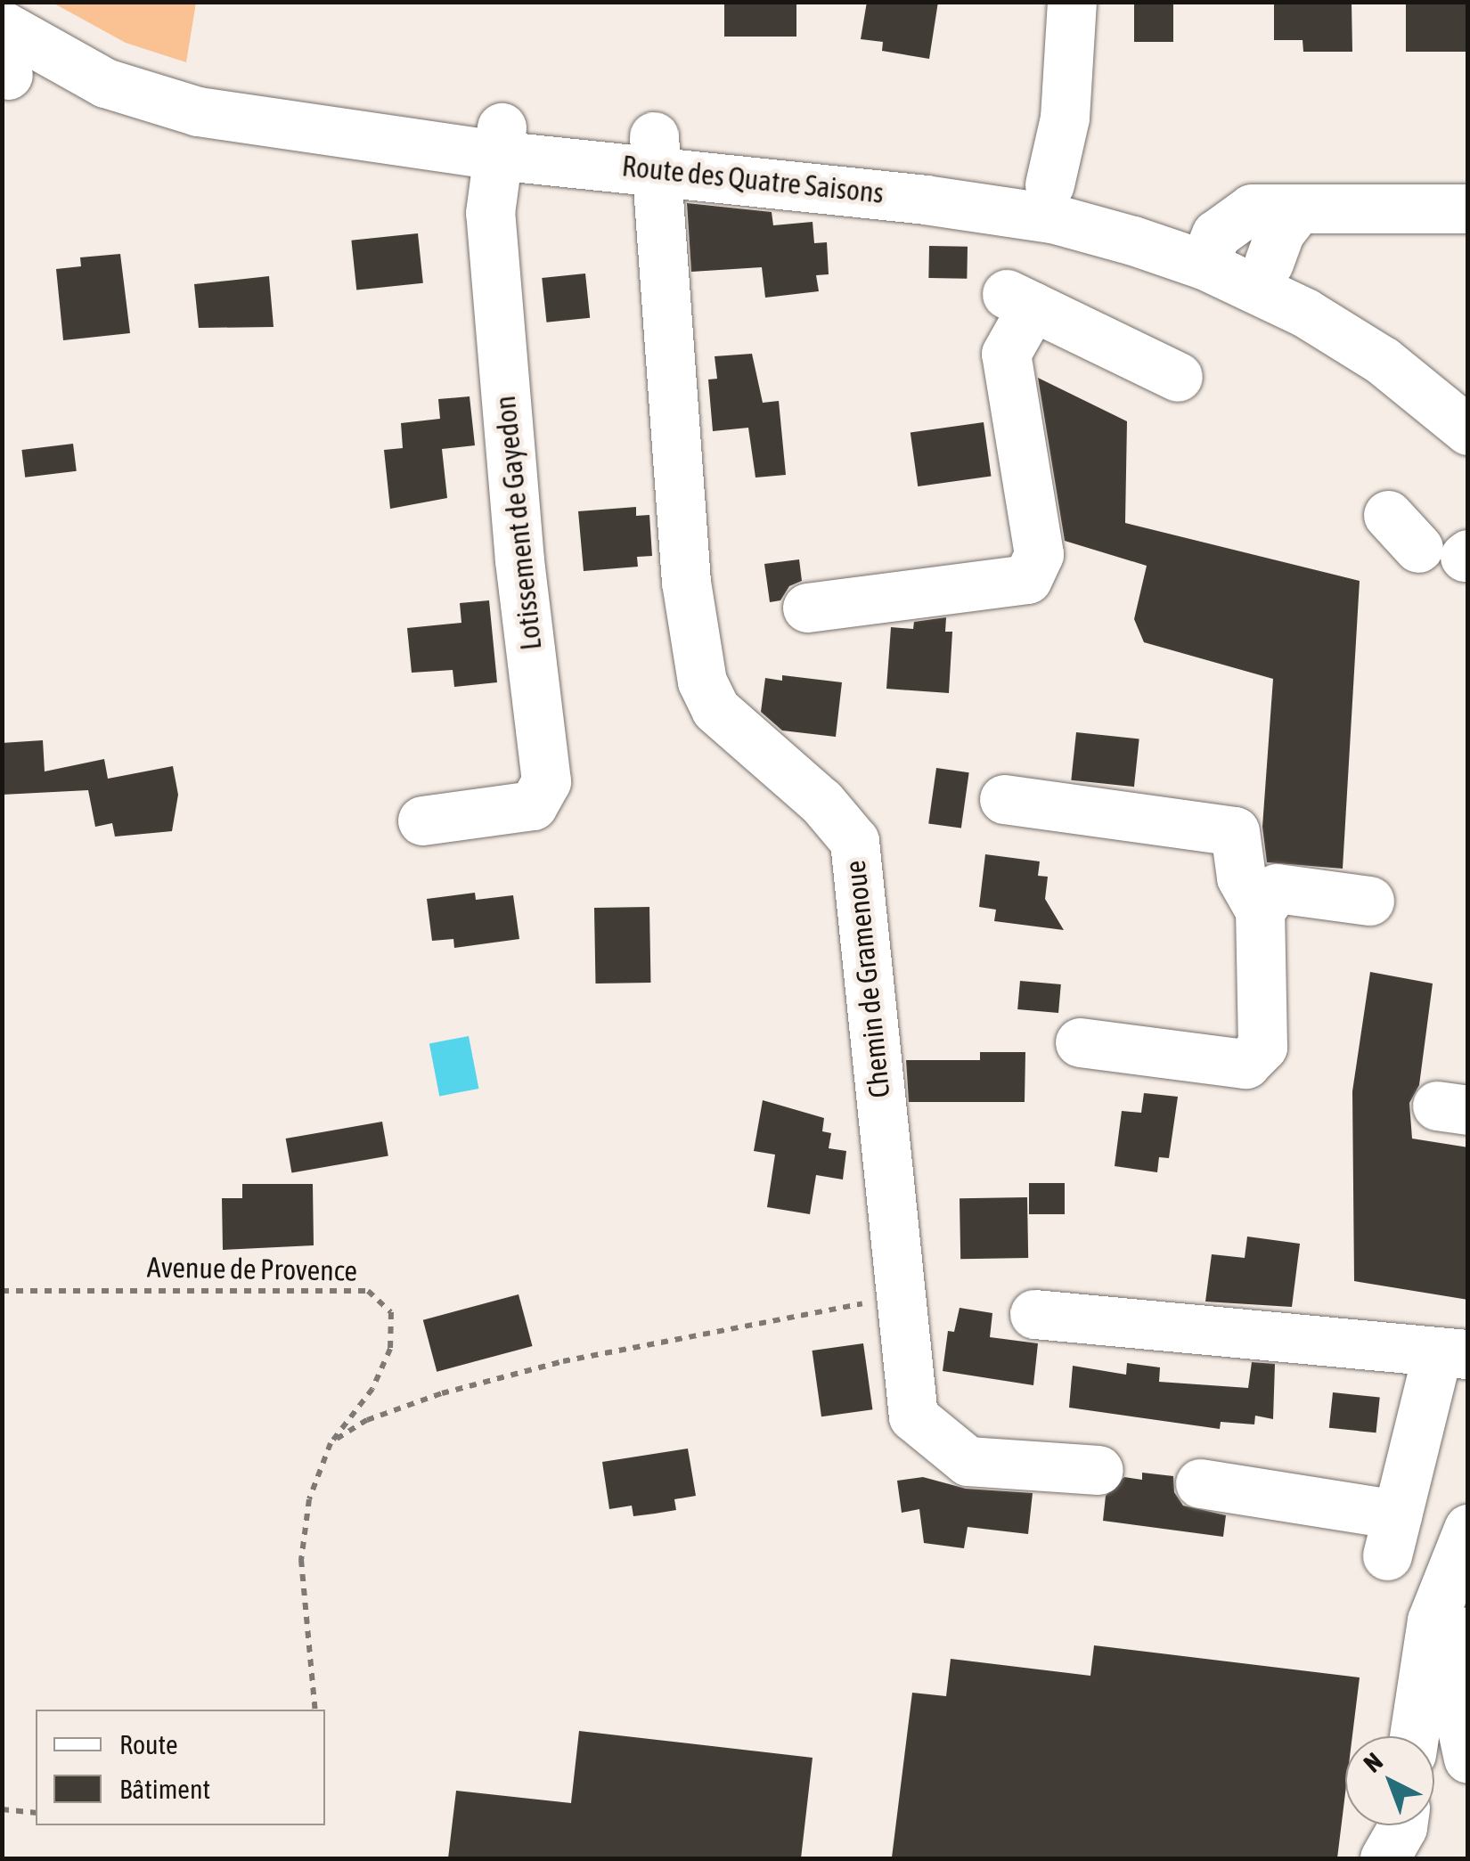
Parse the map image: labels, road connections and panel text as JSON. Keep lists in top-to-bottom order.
{
  "streets": {
    "main road": ["Route des Quatre Saisons", "Lotissement de Gayedon", "Chemin de Gramenoue"],
    "path": ["Avenue de Provence"]
  },
  "crossings": [
    ["Route des Quatre Saisons", "Lotissement de Gayedon"],
    ["Route des Quatre Saisons", "Chemin de Gramenoue"]
  ],
  "legend": ["Route", "Bâtiment"],
  "north": "top left"
}
